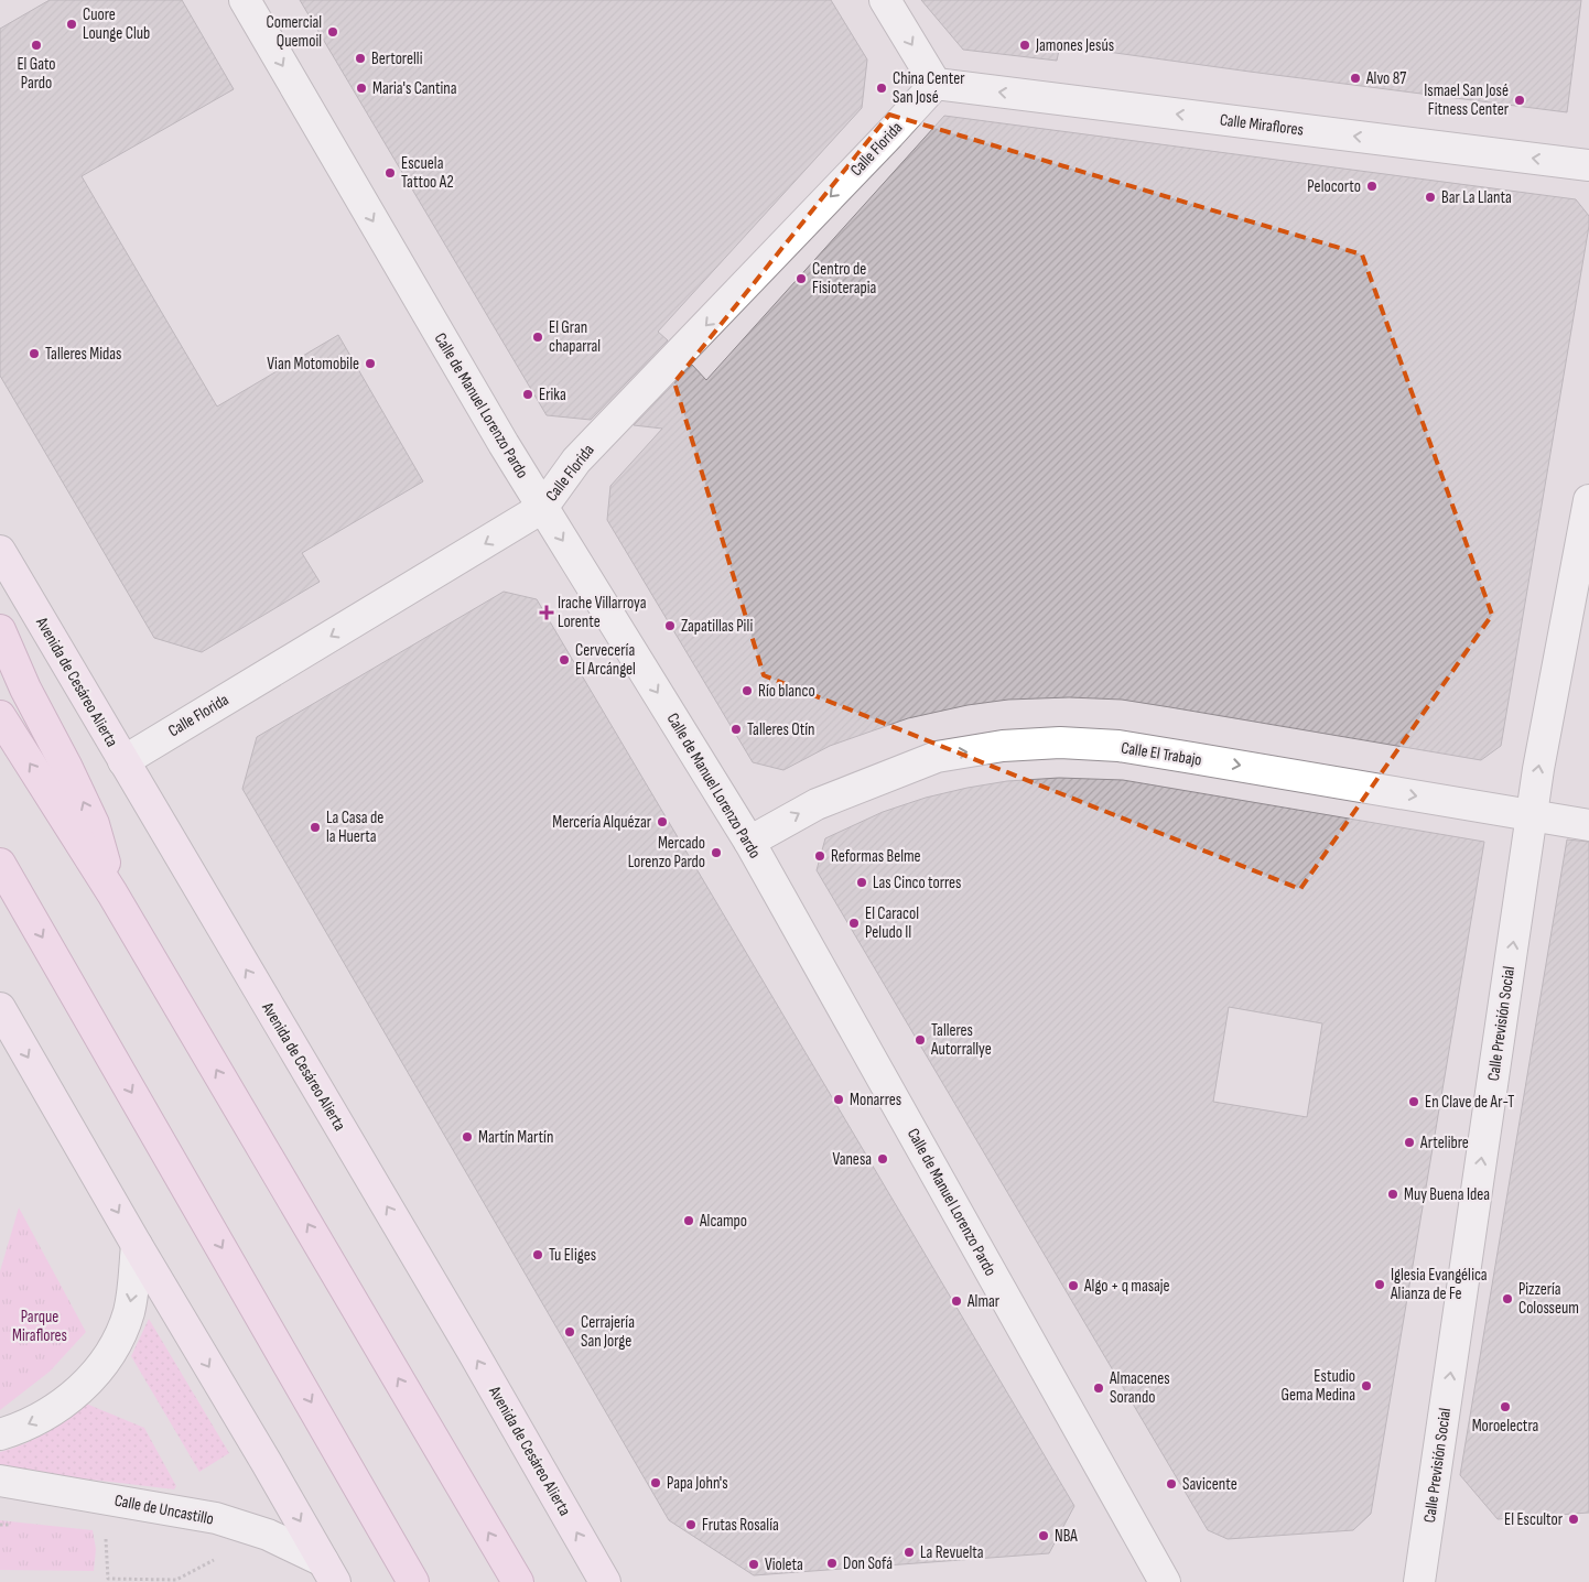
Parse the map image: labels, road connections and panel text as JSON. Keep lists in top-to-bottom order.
{
  "streets": {
    "main road": ["Avenida de Cesáreo Alierta"],
    "street": [
      "Calle Miraflores",
      "Calle Florida",
      "Calle de Manuel Lorenzo Pardo",
      "Calle El Trabajo",
      "Calle Previsión Social",
      "Calle de Uncastillo"
    ]
  },
  "crossings": [
    ["Calle Miraflores", "Calle Florida"],
    ["Calle Florida", "Calle de Manuel Lorenzo Pardo"],
    ["Calle Florida", "Avenida de Cesáreo Alierta"],
    ["Calle de Manuel Lorenzo Pardo", "Calle El Trabajo"],
    ["Calle El Trabajo", "Calle Previsión Social"]
  ],
  "one_way": [
    "Calle Miraflores",
    "Calle Florida",
    "Calle de Manuel Lorenzo Pardo",
    "Calle El Trabajo",
    "Calle Previsión Social"
  ],
  "parks": ["Parque Miraflores"],
  "places": {
    "other": [
      "Cuore Lounge Club",
      "Comercial Quemoil",
      "El Gato Pardo",
      "Jamones Jesús",
      "Bertorelli",
      "Alvo 87",
      "Maria's Cantina",
      "China Center San José",
      "Ismael San José Fitness Center",
      "Escuela Tattoo A2",
      "Pelocorto",
      "Bar La Llanta",
      "Centro de Fisioterapia",
      "El Gran chaparral",
      "Talleres Midas",
      "Vian Motomobile",
      "Erika",
      "Zapatillas Pili",
      "Cervecería El Arcángel",
      "Río blanco",
      "Talleres Otín",
      "Mercería Alquézar",
      "La Casa de la Huerta",
      "Mercado Lorenzo Pardo",
      "Reformas Belme",
      "Las Cinco torres",
      "El Caracol Peludo II",
      "Talleres Autorrallye",
      "Monarres",
      "En Clave de Ar-T",
      "Martín Martín",
      "Artelibre",
      "Vanesa",
      "Muy Buena Idea",
      "Alcampo",
      "Tu Eliges",
      "Iglesia Evangélica Alianza de Fe",
      "Algo + q masaje",
      "Pizzería Colosseum",
      "Almar",
      "Cerrajería San Jorge",
      "Estudio Gema Medina",
      "Almacenes Sorando",
      "Moroelectra",
      "Papa John's",
      "Savicente",
      "El Escultor",
      "Frutas Rosalía",
      "NBA",
      "La Revuelta",
      "Don Sofá",
      "Violeta"
    ],
    "health": ["Irache Villarroya Lorente"]
  }
}
